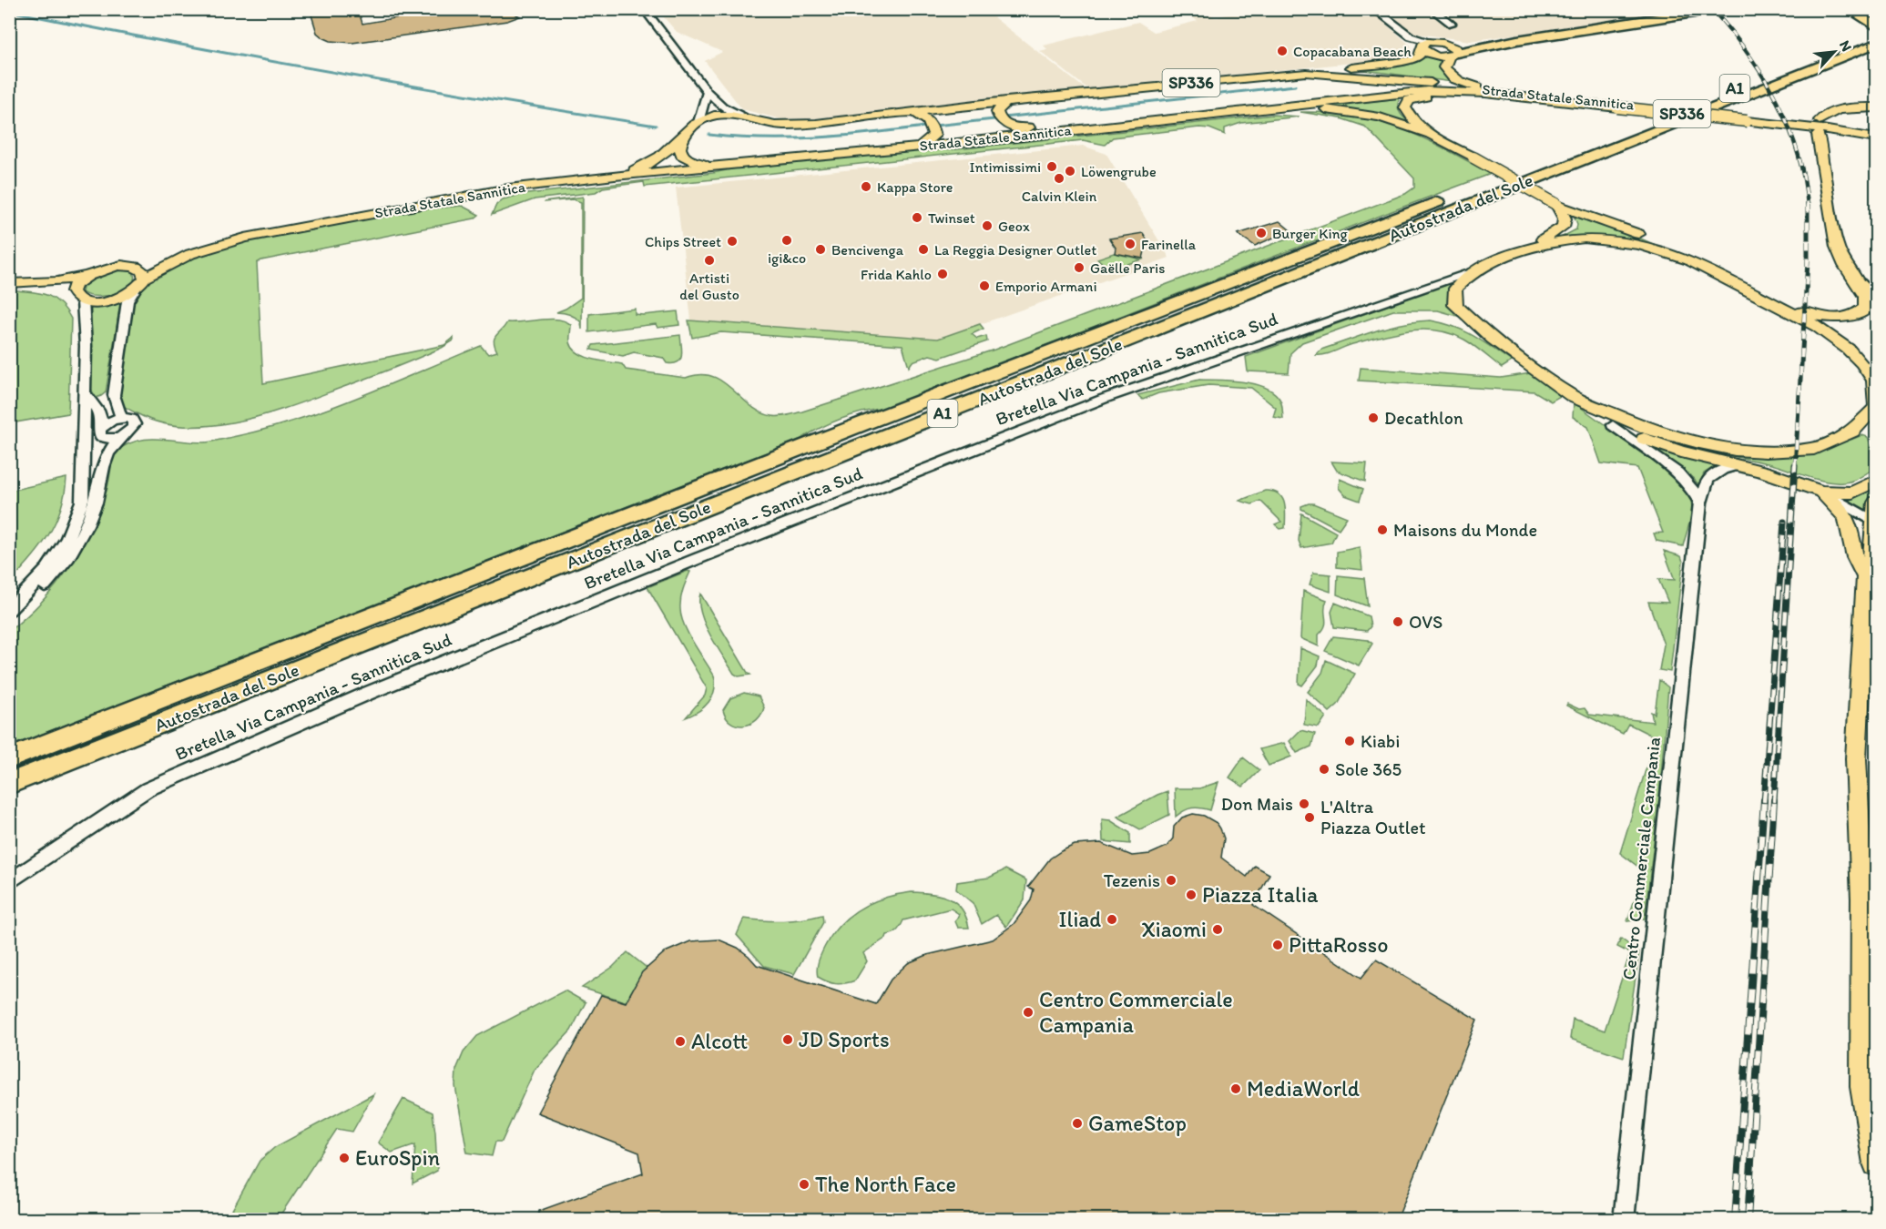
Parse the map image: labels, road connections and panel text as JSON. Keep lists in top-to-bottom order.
{
  "streets": {
    "highway": ["A1", "Autostrada del Sole"],
    "main road": ["SP336", "Strada Statale Sannitica"],
    "street": ["Bretella Via Campania - Sannitica Sud", "Centro Commerciale Campania"]
  },
  "places": [
    "Copacabana Beach",
    "Intimissimi",
    "Löwengrube",
    "Calvin Klein",
    "Kappa Store",
    "Twinset",
    "Geox",
    "Burger King",
    "igi&co",
    "Chips Street",
    "Farinella",
    "Bencivenga",
    "La Reggia Designer Outlet",
    "Artisti del Gusto",
    "Gaëlle Paris",
    "Frida Kahlo",
    "Emporio Armani",
    "Decathlon",
    "Maisons du Monde",
    "OVS",
    "Kiabi",
    "Sole 365",
    "Don Mais",
    "L'Altra Piazza Outlet",
    "Tezenis",
    "Piazza Italia",
    "Iliad",
    "Xiaomi",
    "PittaRosso",
    "Centro Commerciale Campania",
    "JD Sports",
    "Alcott",
    "MediaWorld",
    "GameStop",
    "EuroSpin",
    "The North Face"
  ],
  "north": "top right"
}
